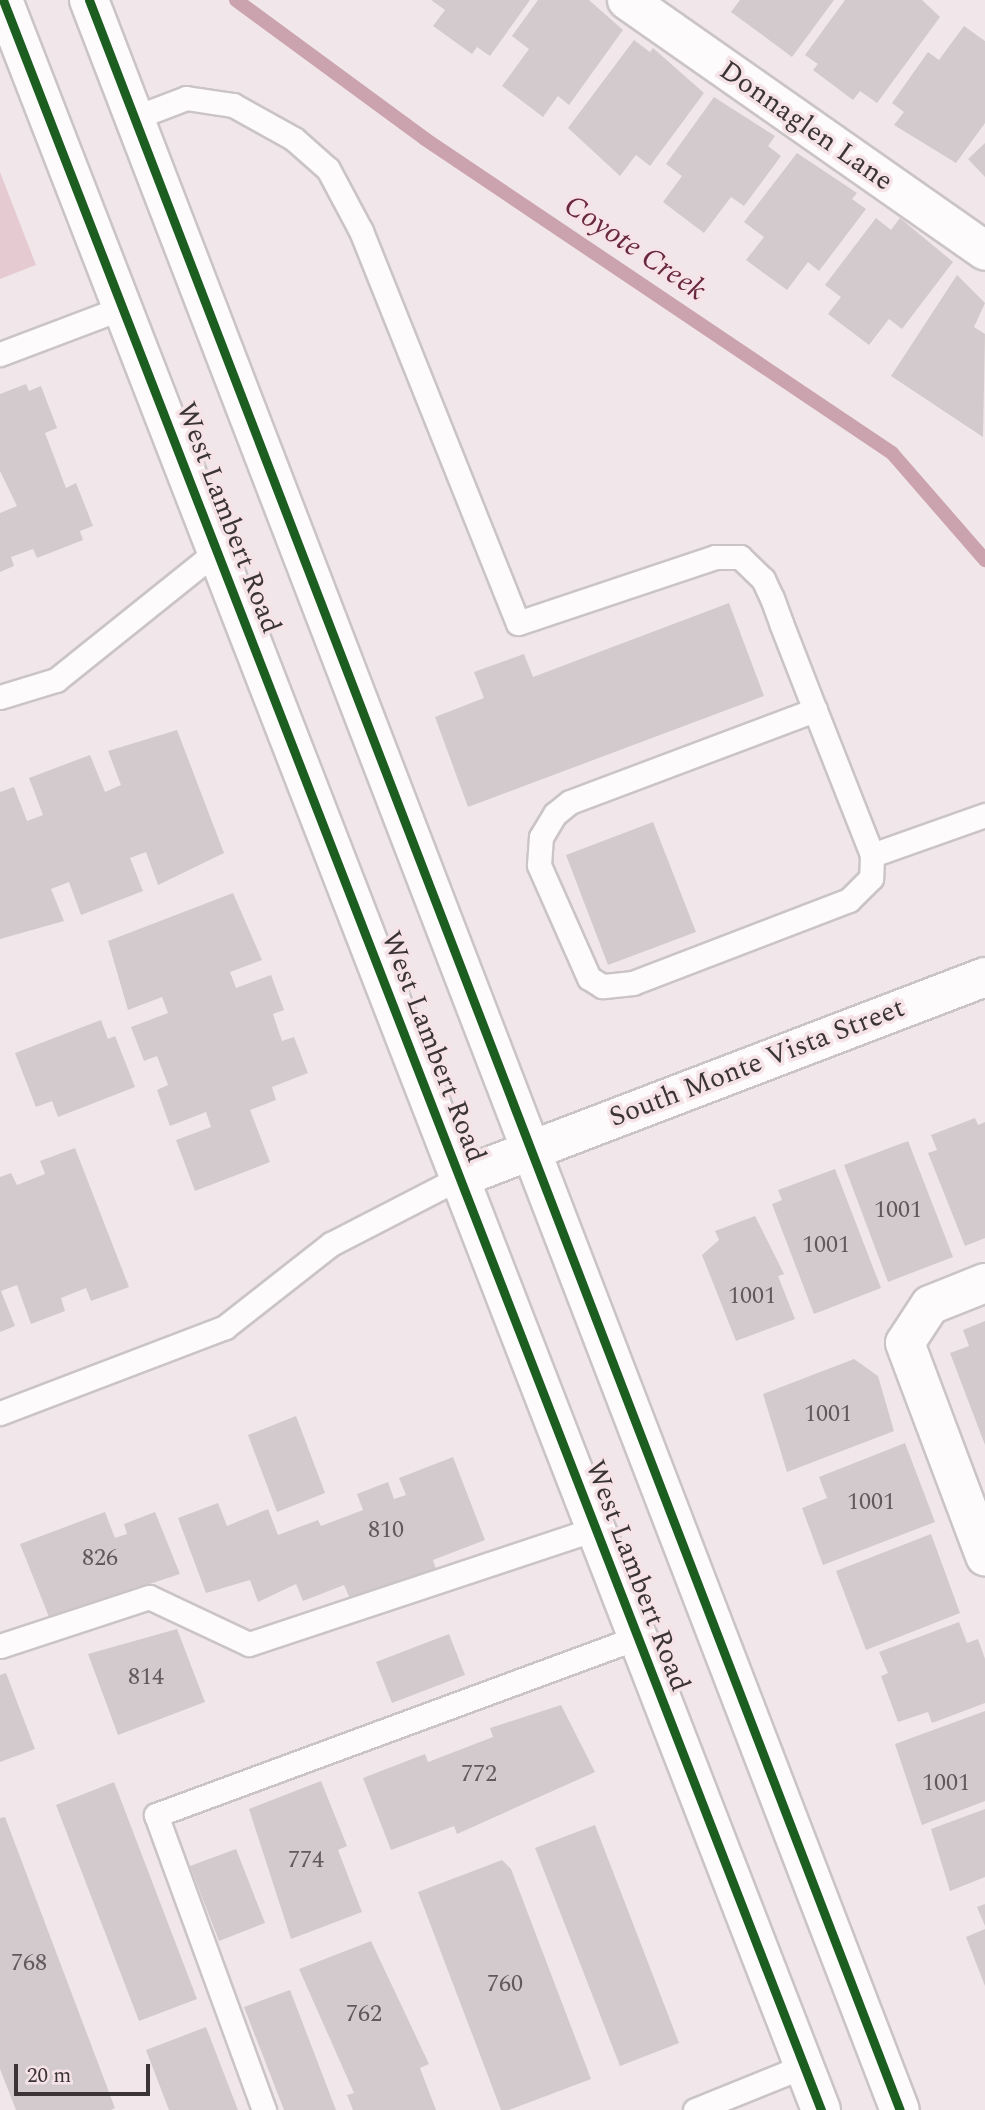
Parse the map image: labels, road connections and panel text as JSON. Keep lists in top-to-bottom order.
{
  "streets": {
    "main road": ["Donnaglen Lane", "West Lambert Road", "South Monte Vista Street"]
  },
  "crossings": [
    ["West Lambert Road", "South Monte Vista Street"]
  ],
  "water": ["Coyote Creek"],
  "house_numbers": [
    "1001",
    "1001",
    "1001",
    "1001",
    "1001",
    "810",
    "826",
    "814",
    "772",
    "1001",
    "774",
    "768",
    "760",
    "762"
  ],
  "scale_bar": "20 m"
}
